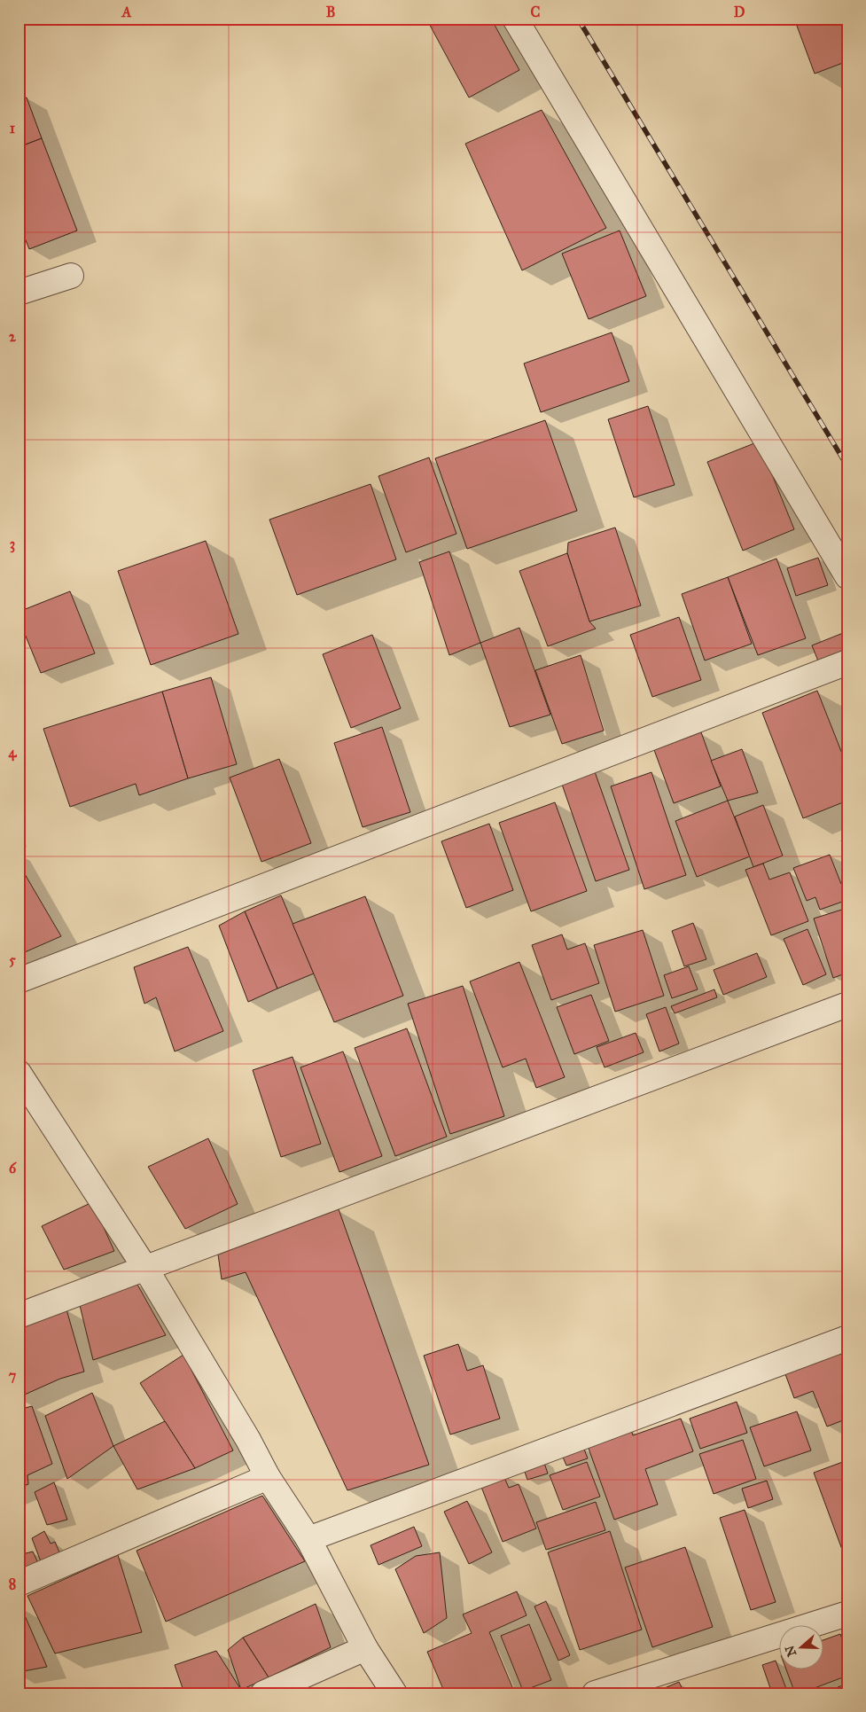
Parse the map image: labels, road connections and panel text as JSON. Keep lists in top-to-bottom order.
{
  "north": "left",
  "grid": {
    "columns": [
      "A",
      "B",
      "C",
      "D"
    ],
    "rows": [
      "1",
      "2",
      "3",
      "4",
      "5",
      "6",
      "7",
      "8"
    ]
  }
}
